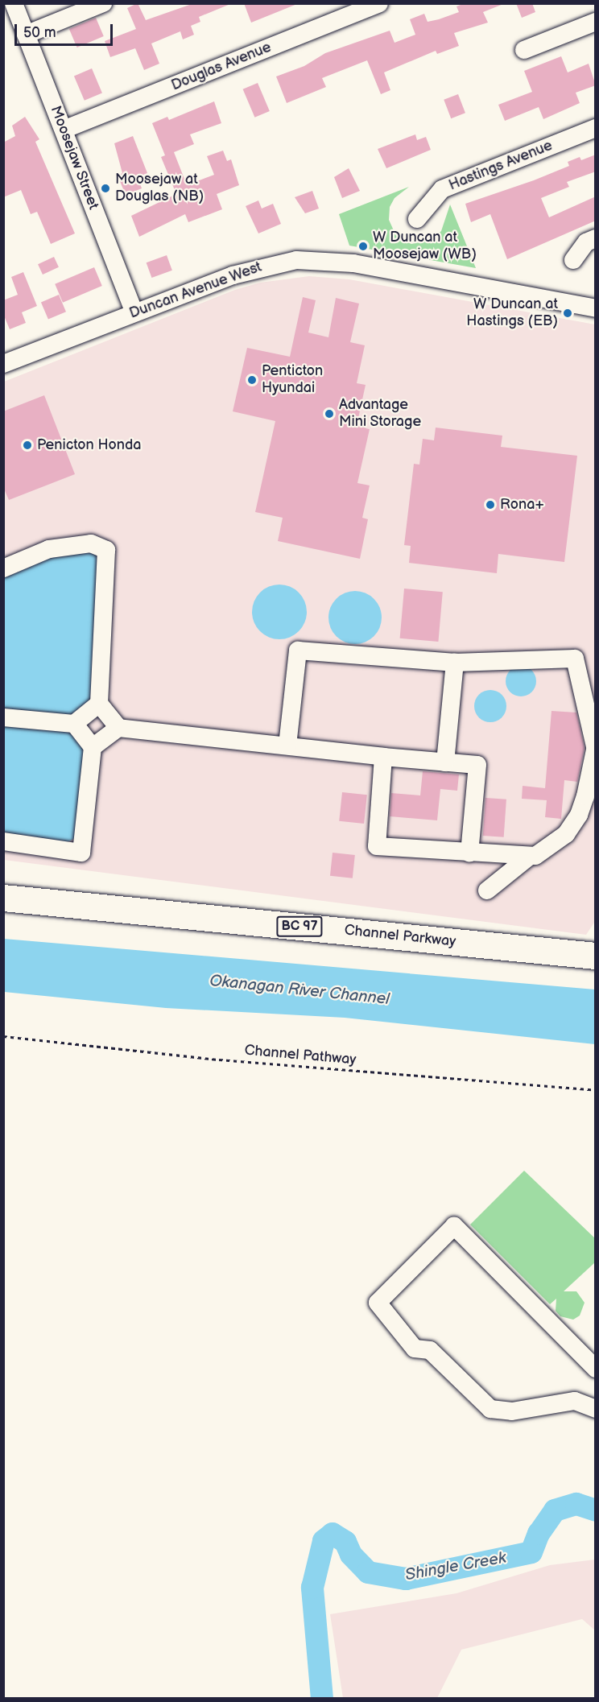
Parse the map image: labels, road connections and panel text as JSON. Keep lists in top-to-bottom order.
{
  "streets": {
    "highway": ["BC 97", "Channel Parkway"],
    "street": [
      "Douglas Avenue",
      "Moosejaw Street",
      "Hastings Avenue",
      "Duncan Avenue West"
    ],
    "path": ["Channel Pathway"]
  },
  "crossings": [
    ["Douglas Avenue", "Moosejaw Street"],
    ["Moosejaw Street", "Duncan Avenue West"]
  ],
  "water": ["Okanagan River Channel", "Shingle Creek"],
  "places": [
    "Moosejaw at Douglas (NB)",
    "W Duncan at Moosejaw (WB)",
    "W Duncan at Hastings (EB)",
    "Penticton Hyundai",
    "Advantage Mini Storage",
    "Penicton Honda",
    "Rona+"
  ],
  "scale_bar": "50 m"
}
